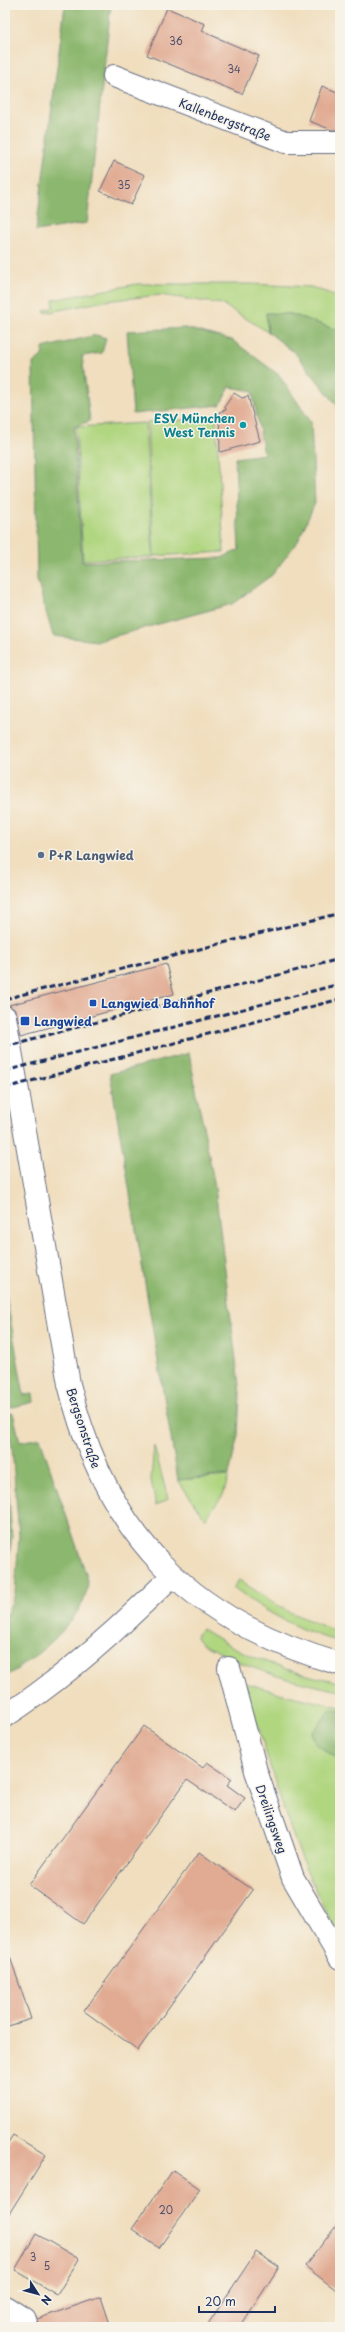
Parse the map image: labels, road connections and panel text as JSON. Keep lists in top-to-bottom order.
{
  "streets": {
    "street": ["Kallenbergstraße", "Bergsonstraße", "Dreilingsweg"]
  },
  "places": {
    "other": ["ESV München West Tennis", "P+R Langwied"],
    "transit": ["Langwied Bahnhof", "Langwied"]
  },
  "house_numbers": [
    "36",
    "34",
    "35",
    "20",
    "3",
    "5"
  ],
  "scale_bar": "20 m",
  "north": "bottom right"
}
